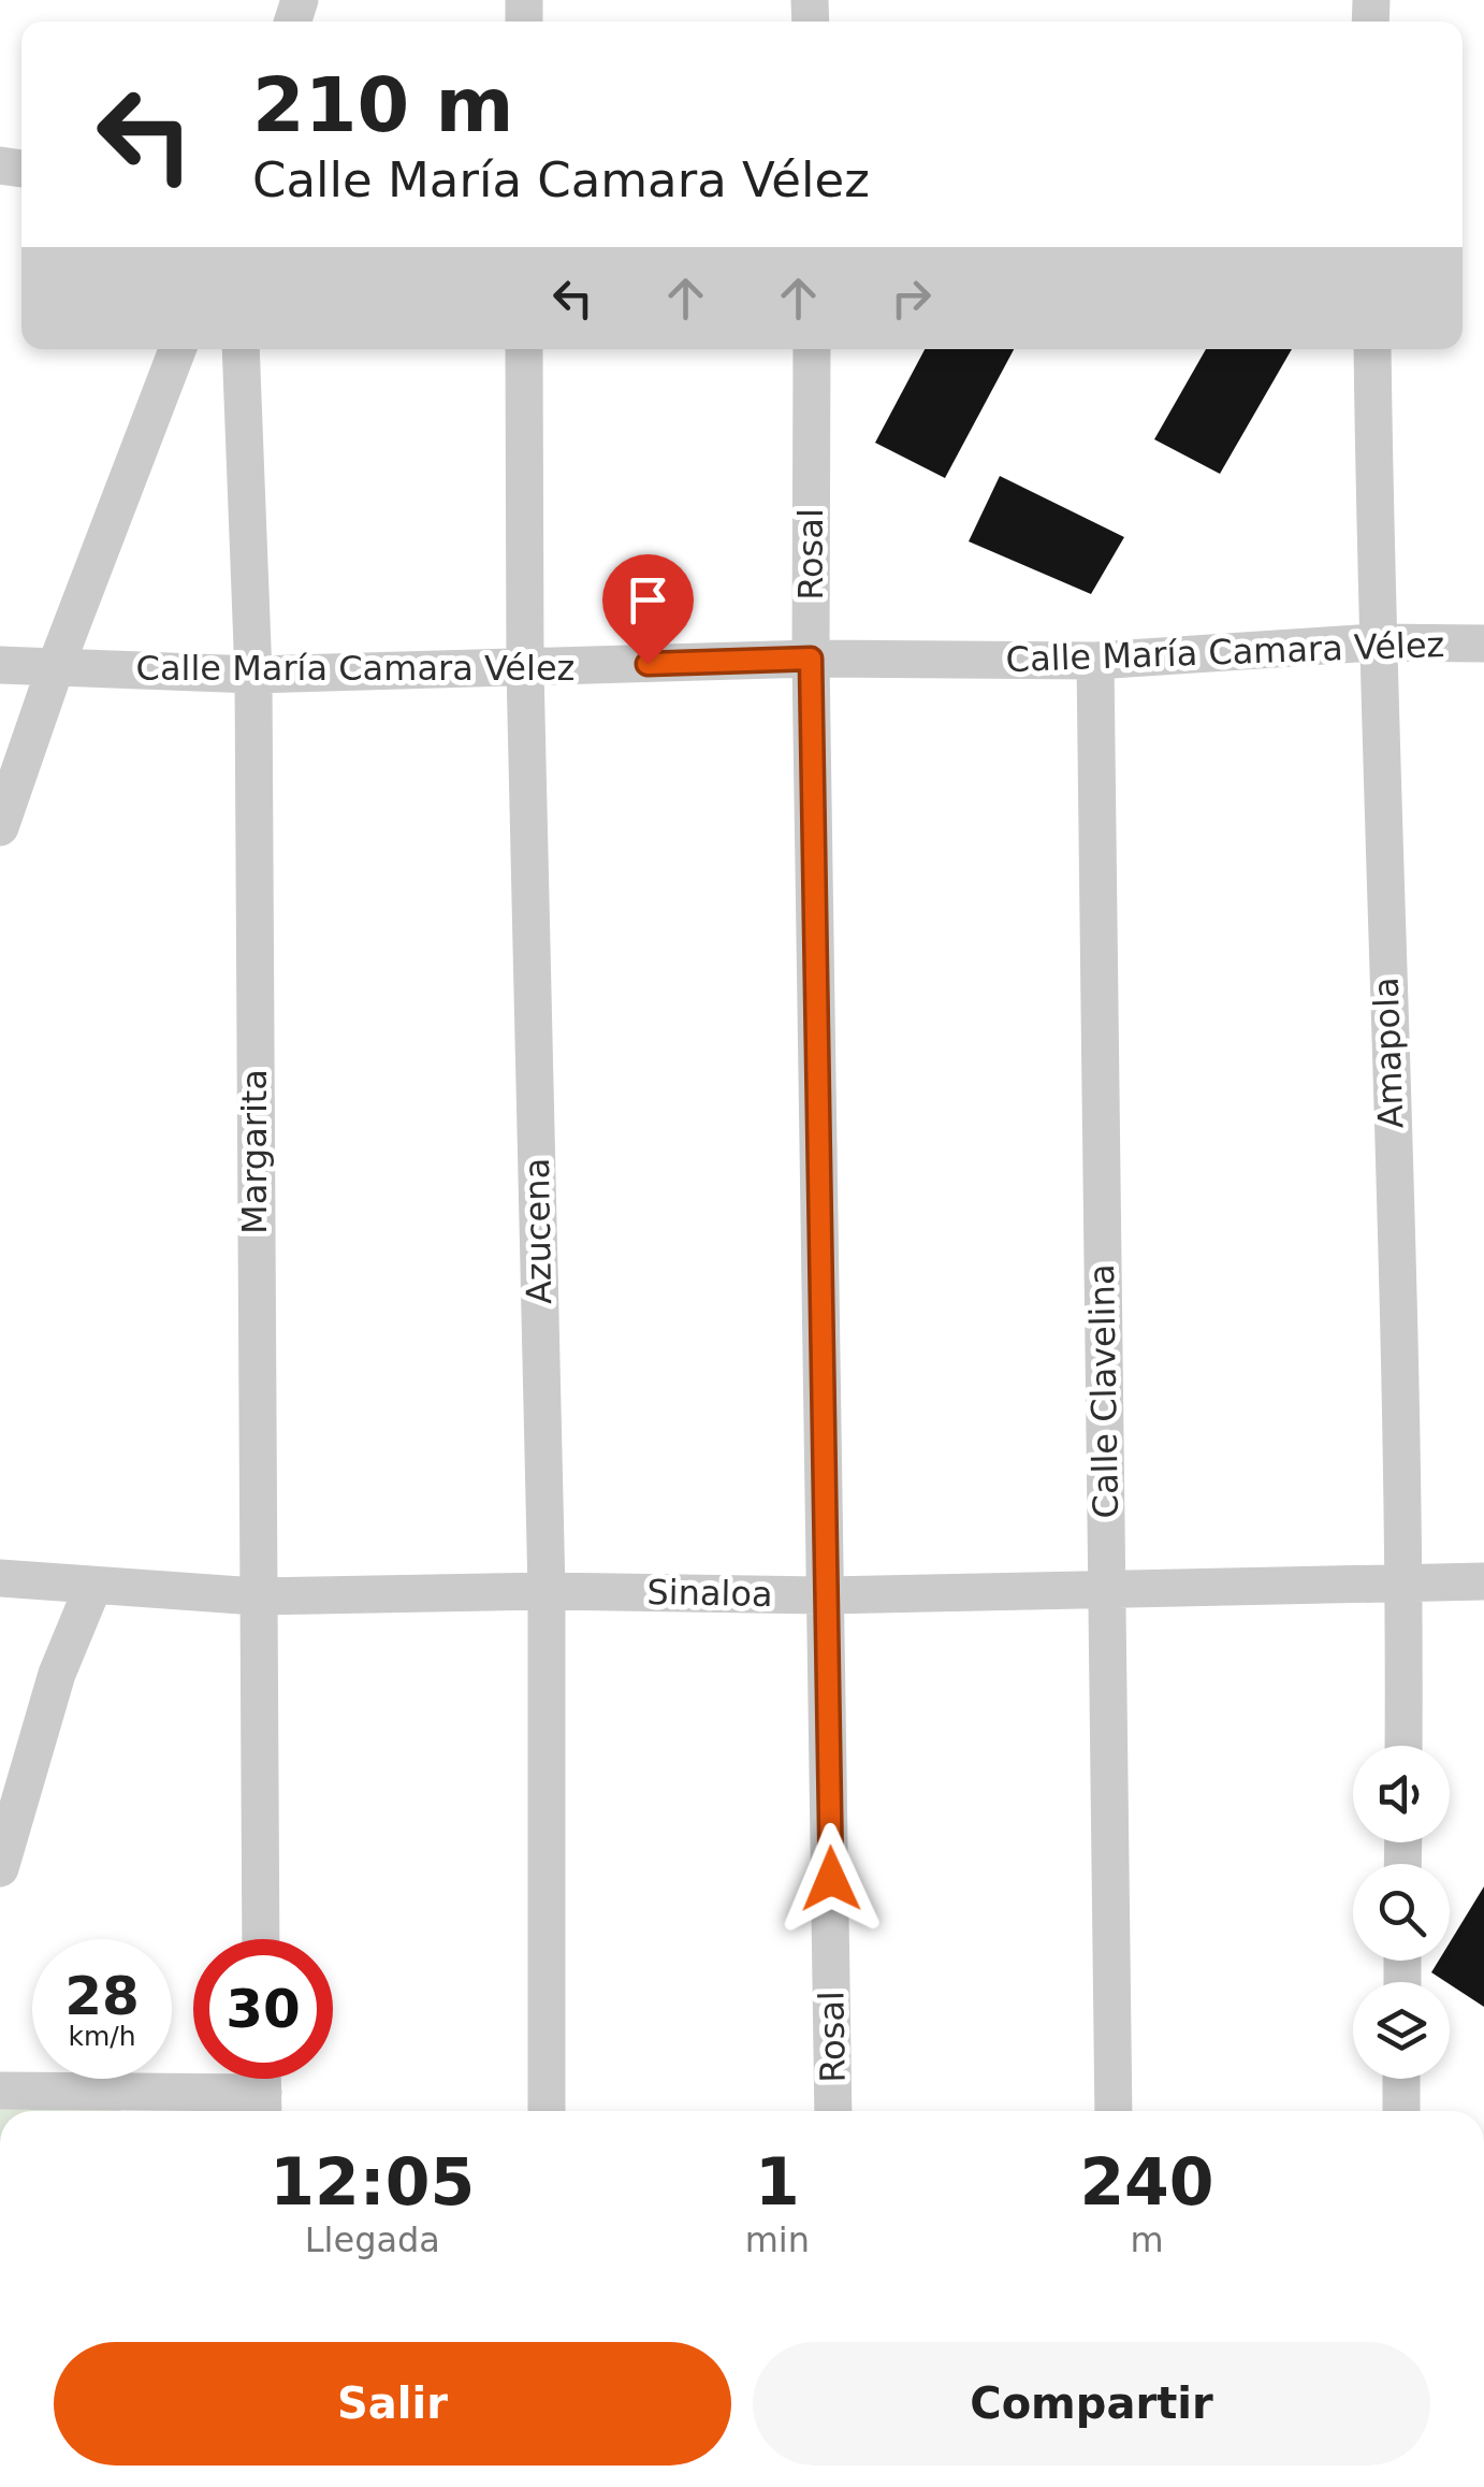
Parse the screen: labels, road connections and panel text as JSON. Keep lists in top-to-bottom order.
{
  "streets": {
    "street": [
      "Rosal",
      "Calle María Camara Vélez",
      "Amapola",
      "Margarita",
      "Azucena",
      "Calle Clavelina",
      "Sinaloa"
    ]
  },
  "crossings": [
    ["Rosal", "Calle María Camara Vélez"],
    ["Rosal", "Sinaloa"],
    ["Calle María Camara Vélez", "Amapola"],
    ["Calle María Camara Vélez", "Margarita"],
    ["Calle María Camara Vélez", "Azucena"],
    ["Calle María Camara Vélez", "Calle Clavelina"],
    ["Amapola", "Sinaloa"],
    ["Margarita", "Sinaloa"],
    ["Azucena", "Sinaloa"],
    ["Calle Clavelina", "Sinaloa"]
  ],
  "page": {
    "turn": ["210 m", "Calle María Camara Vélez"],
    "speed": "28 km/h",
    "limit": "30",
    "eta": [
      "12:05",
      "Llegada",
      "1",
      "min",
      "240",
      "m"
    ],
    "buttons": ["Salir", "Compartir"]
  }
}
